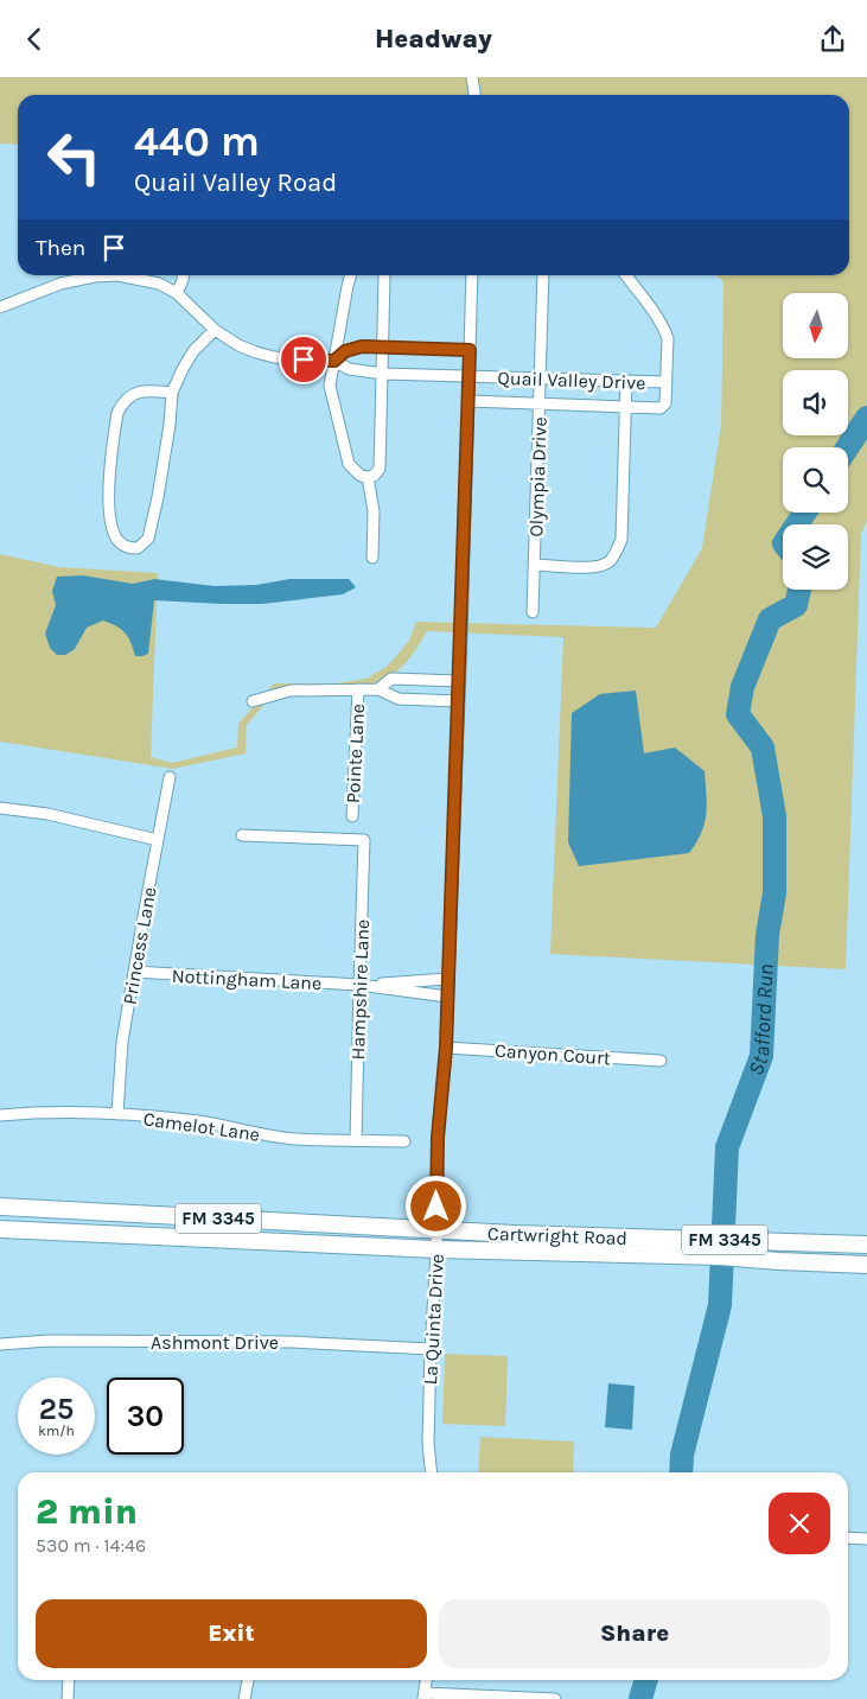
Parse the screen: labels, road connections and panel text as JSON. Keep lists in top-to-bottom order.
{
  "streets": {
    "main road": ["FM 3345", "Cartwright Road"],
    "street": [
      "Quail Valley Drive",
      "Olympia Drive",
      "Pointe Lane",
      "Princess Lane",
      "Nottingham Lane",
      "Hampshire Lane",
      "Canyon Court",
      "Camelot Lane",
      "La Quinta Drive",
      "Ashmont Drive"
    ]
  },
  "crossings": [
    ["Quail Valley Drive", "Olympia Drive"],
    ["Quail Valley Drive", "La Quinta Drive"],
    ["Princess Lane", "Nottingham Lane"],
    ["Princess Lane", "Camelot Lane"],
    ["Nottingham Lane", "Hampshire Lane"],
    ["Nottingham Lane", "La Quinta Drive"],
    ["Hampshire Lane", "Camelot Lane"],
    ["Canyon Court", "La Quinta Drive"],
    ["Cartwright Road", "La Quinta Drive"],
    ["La Quinta Drive", "Ashmont Drive"]
  ],
  "water": ["Stafford Run"],
  "north": "bottom",
  "page": {
    "header": "Headway",
    "turn": ["440 m", "Quail Valley Road"],
    "then": "Then",
    "speed": "25 km/h",
    "limit": "30",
    "heading": ["2 min", "530 m · 14:46"],
    "buttons": ["Exit", "Share"]
  }
}
